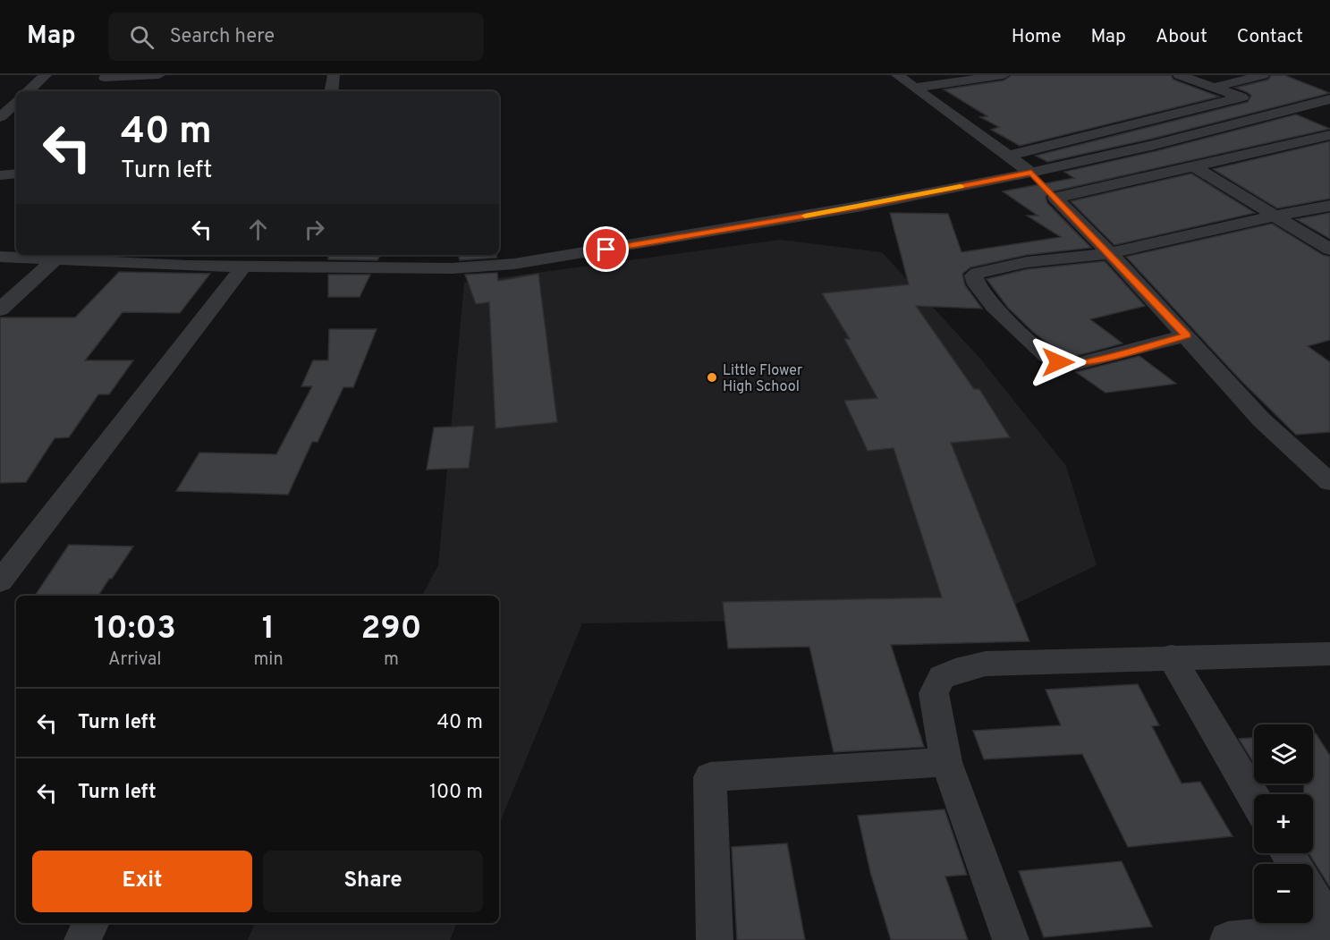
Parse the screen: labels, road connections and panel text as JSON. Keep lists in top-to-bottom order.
{
  "places": ["Little Flower High School"],
  "page": {
    "header": "Map",
    "search": "Search here",
    "nav": [
      "Home",
      "Map",
      "About",
      "Contact"
    ],
    "turn": ["40 m", "Turn left"],
    "eta": [
      "10:03",
      "Arrival",
      "1",
      "min",
      "290",
      "m"
    ],
    "list": [
      {
        "name": "Turn left",
        "value": "40 m"
      },
      {
        "name": "Turn left",
        "value": "100 m"
      }
    ],
    "map_buttons": ["+", "−"],
    "buttons": ["Exit", "Share"]
  }
}
